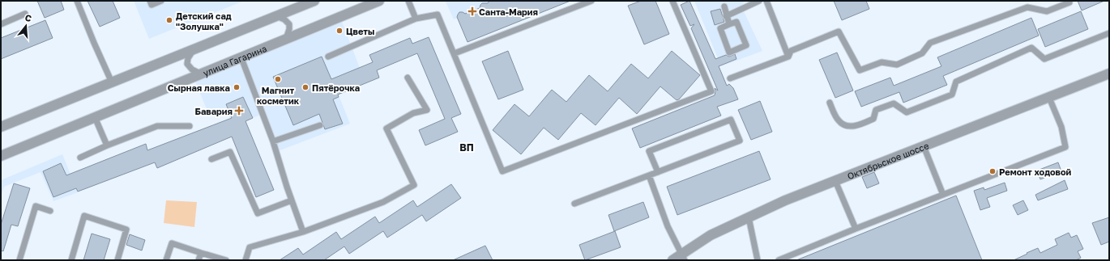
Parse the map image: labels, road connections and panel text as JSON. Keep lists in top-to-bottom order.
{
  "streets": {
    "street": ["улица Гагарина", "Октябрьское шоссе"]
  },
  "districts": ["ВП"],
  "places": {
    "health": ["Санта-Мария", "Бавария"],
    "other": [
      "Детский сад \"Золушка\"",
      "Цветы",
      "Магнит косметик",
      "Сырная лавка",
      "Пятёрочка",
      "Ремонт ходовой"
    ]
  },
  "north": "top"
}
